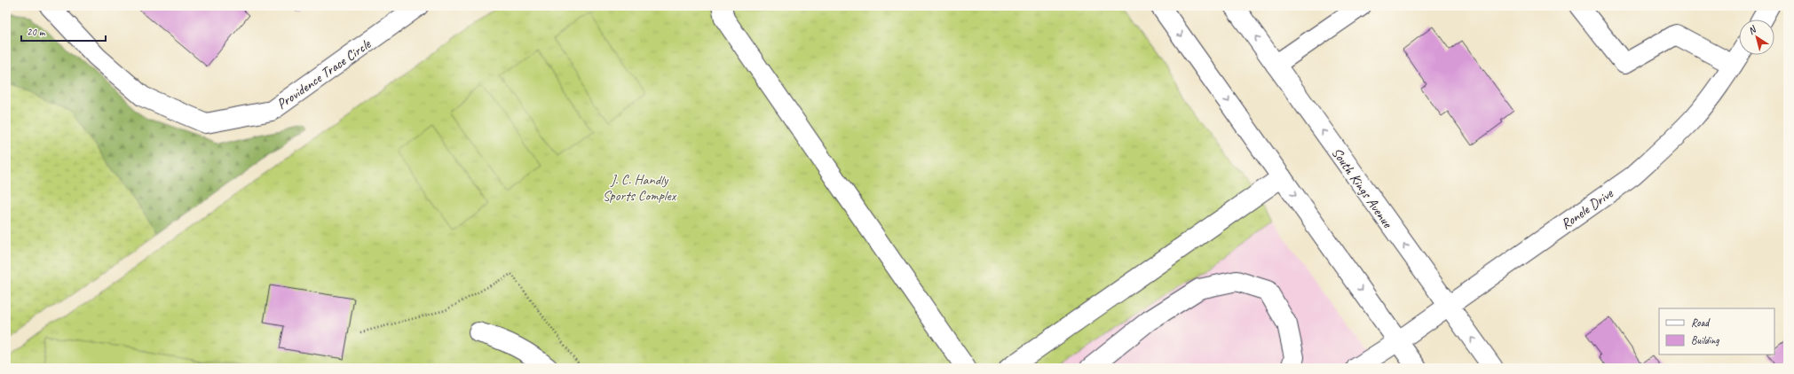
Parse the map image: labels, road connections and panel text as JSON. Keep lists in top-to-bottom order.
{
  "streets": {
    "street": ["Providence Trace Circle", "South Kings Avenue", "Ronele Drive"]
  },
  "crossings": [
    ["South Kings Avenue", "Ronele Drive"]
  ],
  "parks": ["J. C. Handly Sports Complex"],
  "legend": ["Road", "Building"],
  "scale_bar": "20 m",
  "north": "top left"
}
